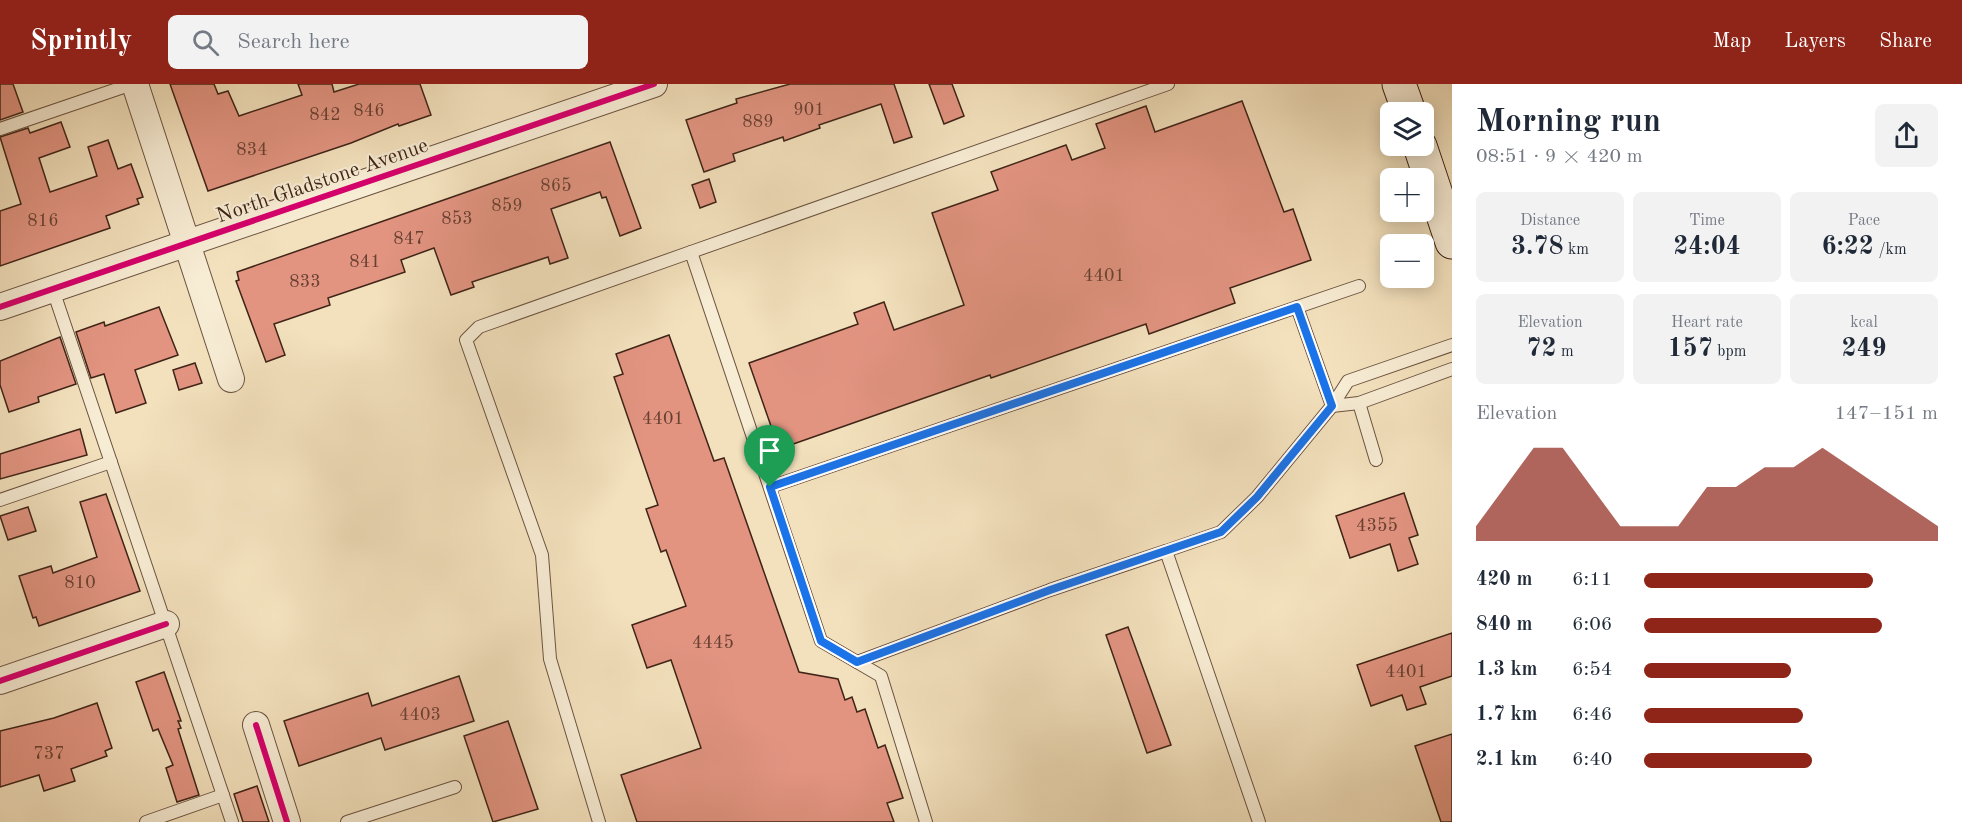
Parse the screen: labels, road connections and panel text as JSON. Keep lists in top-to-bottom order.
{
  "streets": {
    "street": ["North Gladstone Avenue"]
  },
  "house_numbers": [
    "901",
    "846",
    "842",
    "889",
    "834",
    "865",
    "859",
    "853",
    "816",
    "847",
    "841",
    "4401",
    "833",
    "4401",
    "4355",
    "810",
    "4445",
    "4401",
    "4403",
    "737"
  ],
  "page": {
    "header": "Sprintly",
    "search": "Search here",
    "nav": ["Map", "Layers", "Share"],
    "heading": ["Morning run", "08:51 · 9 × 420 m"],
    "map_buttons": ["+", "−"],
    "stats": [
      ["Distance", "3.78 km"],
      ["Time", "24:04"],
      ["Pace", "6:22 /km"],
      ["Elevation", "72 m"],
      ["Heart rate", "157 bpm"],
      ["kcal", "249"]
    ],
    "chart": ["Elevation", "147–151 m"],
    "list": [
      {
        "name": "420 m",
        "note": "6:11"
      },
      {
        "name": "840 m",
        "note": "6:06"
      },
      {
        "name": "1.3 km",
        "note": "6:54"
      },
      {
        "name": "1.7 km",
        "note": "6:46"
      },
      {
        "name": "2.1 km",
        "note": "6:40"
      }
    ]
  }
}
